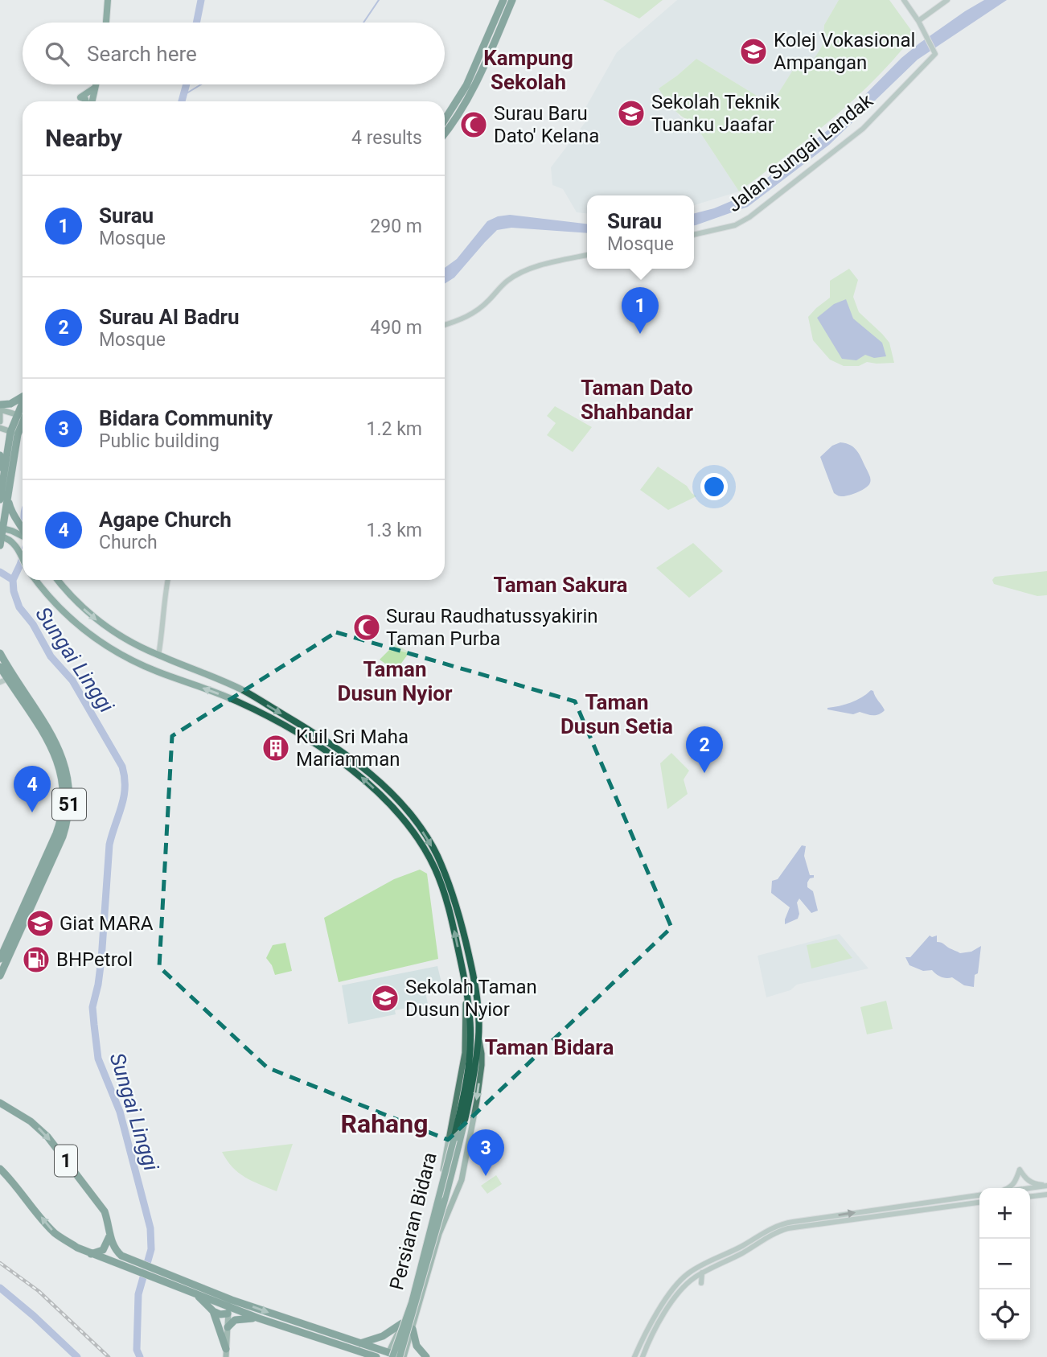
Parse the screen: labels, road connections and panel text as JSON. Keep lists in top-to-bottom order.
{
  "streets": {
    "highway": ["51", "1"],
    "main road": ["Persiaran Bidara"],
    "street": ["Jalan Sungai Landak"]
  },
  "crossings": [
    ["1", "Persiaran Bidara"]
  ],
  "districts": [
    "Kampung Sekolah",
    "Taman Dato Shahbandar",
    "Taman Sakura",
    "Taman Dusun Nyior",
    "Taman Dusun Setia",
    "Taman Bidara",
    "Rahang"
  ],
  "water": ["Sungai Linggi"],
  "places": {
    "school or university": [
      "Kolej Vokasional Ampangan",
      "Sekolah Teknik Tuanku Jaafar",
      "Giat MARA",
      "Sekolah Taman Dusun Nyior"
    ],
    "mosque": ["Surau Baru Dato' Kelana", "Surau Raudhatussyakirin Taman Purba"],
    "building": ["Kuil Sri Maha Mariamman"],
    "fuel station": ["BHPetrol"]
  },
  "page": {
    "search": "Search here",
    "heading": ["Nearby", "4 results"],
    "list": [
      {
        "mark": "1",
        "name": "Surau",
        "note": "Mosque",
        "value": "290 m"
      },
      {
        "mark": "2",
        "name": "Surau Al Badru",
        "note": "Mosque",
        "value": "490 m"
      },
      {
        "mark": "3",
        "name": "Bidara Community",
        "note": "Public building",
        "value": "1.2 km"
      },
      {
        "mark": "4",
        "name": "Agape Church",
        "note": "Church",
        "value": "1.3 km"
      }
    ],
    "popup": ["Surau", "Mosque"],
    "pins": [
      "1",
      "2",
      "4",
      "3"
    ],
    "map_buttons": ["+", "−"]
  }
}
